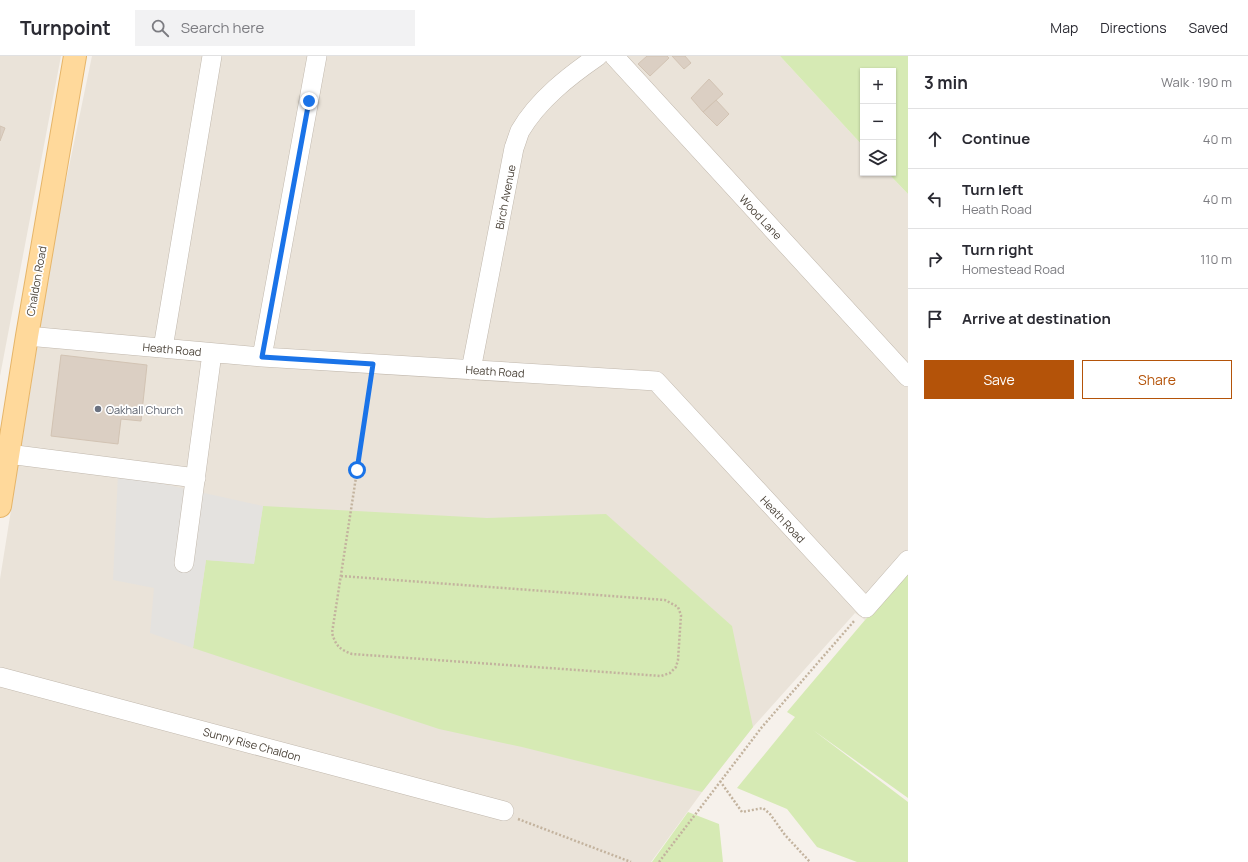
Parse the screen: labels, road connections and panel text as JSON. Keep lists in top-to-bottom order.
{
  "streets": {
    "main road": ["Chaldon Road"],
    "street": [
      "Birch Avenue",
      "Wood Lane",
      "Heath Road",
      "Sunny Rise Chaldon"
    ]
  },
  "crossings": [
    ["Birch Avenue", "Heath Road"],
    ["Chaldon Road", "Heath Road"]
  ],
  "places": ["Oakhall Church"],
  "page": {
    "header": "Turnpoint",
    "search": "Search here",
    "nav": ["Map", "Directions", "Saved"],
    "heading": ["3 min", "Walk · 190 m"],
    "map_buttons": ["+", "−"],
    "list": [
      ["Continue", "40 m"],
      ["Turn left", "Heath Road", "40 m"],
      ["Turn right", "Homestead Road", "110 m"],
      "Arrive at destination"
    ],
    "buttons": ["Save", "Share"]
  }
}
